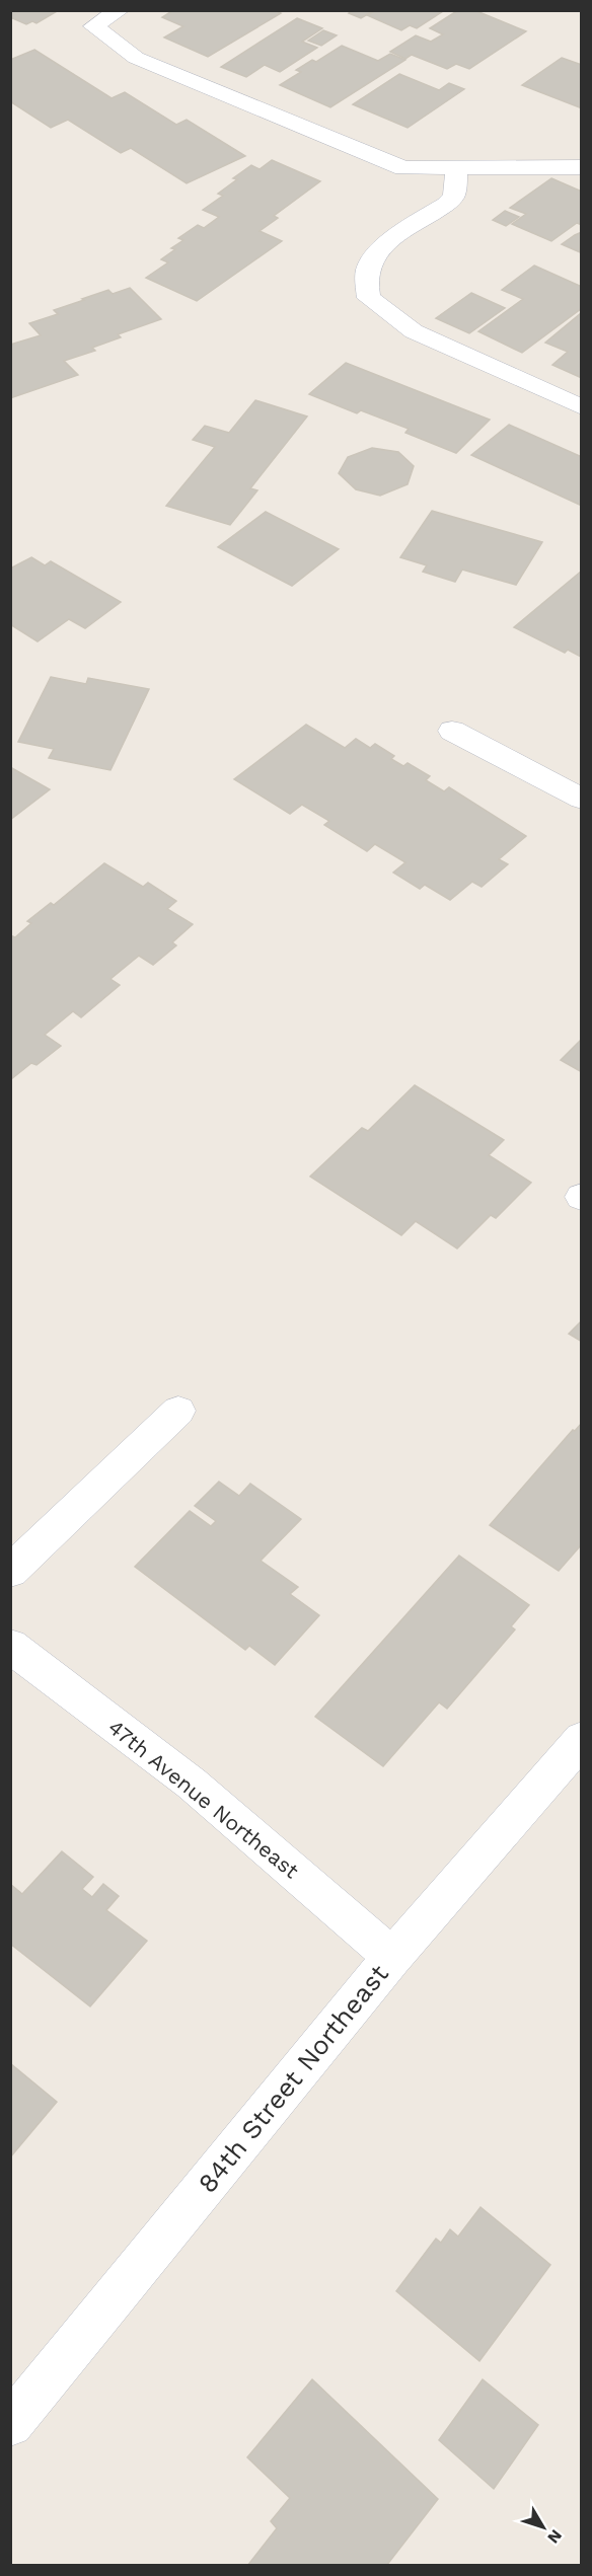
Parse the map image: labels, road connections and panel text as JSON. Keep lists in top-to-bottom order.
{
  "streets": {
    "street": ["47th Avenue Northeast", "84th Street Northeast"]
  },
  "crossings": [
    ["47th Avenue Northeast", "84th Street Northeast"]
  ],
  "north": "bottom right"
}
